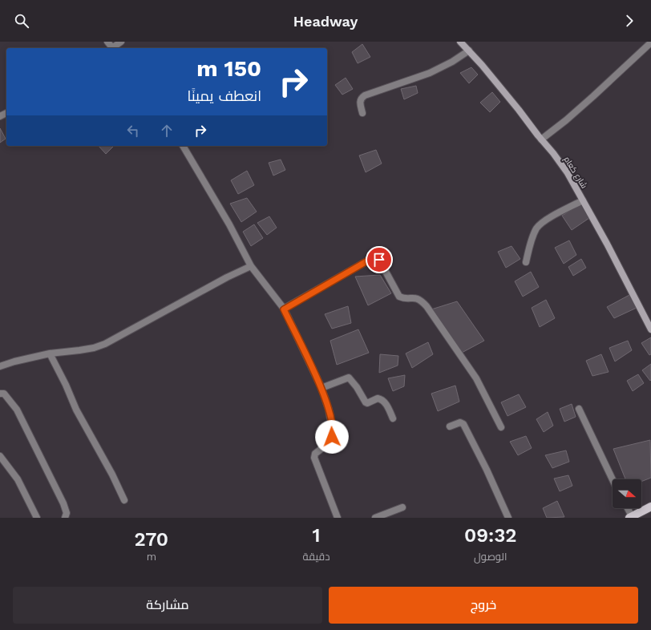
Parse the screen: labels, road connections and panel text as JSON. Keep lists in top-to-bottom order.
{
  "streets": {
    "street": ["شارع كعام"]
  },
  "north": "right",
  "page": {
    "header": "Headway",
    "turn": ["150 m", "انعطف يمينًا"],
    "eta": [
      "09:32",
      "الوصول",
      "1",
      "دقيقة",
      "270",
      "m"
    ],
    "buttons": ["خروج", "مشاركة"]
  }
}
